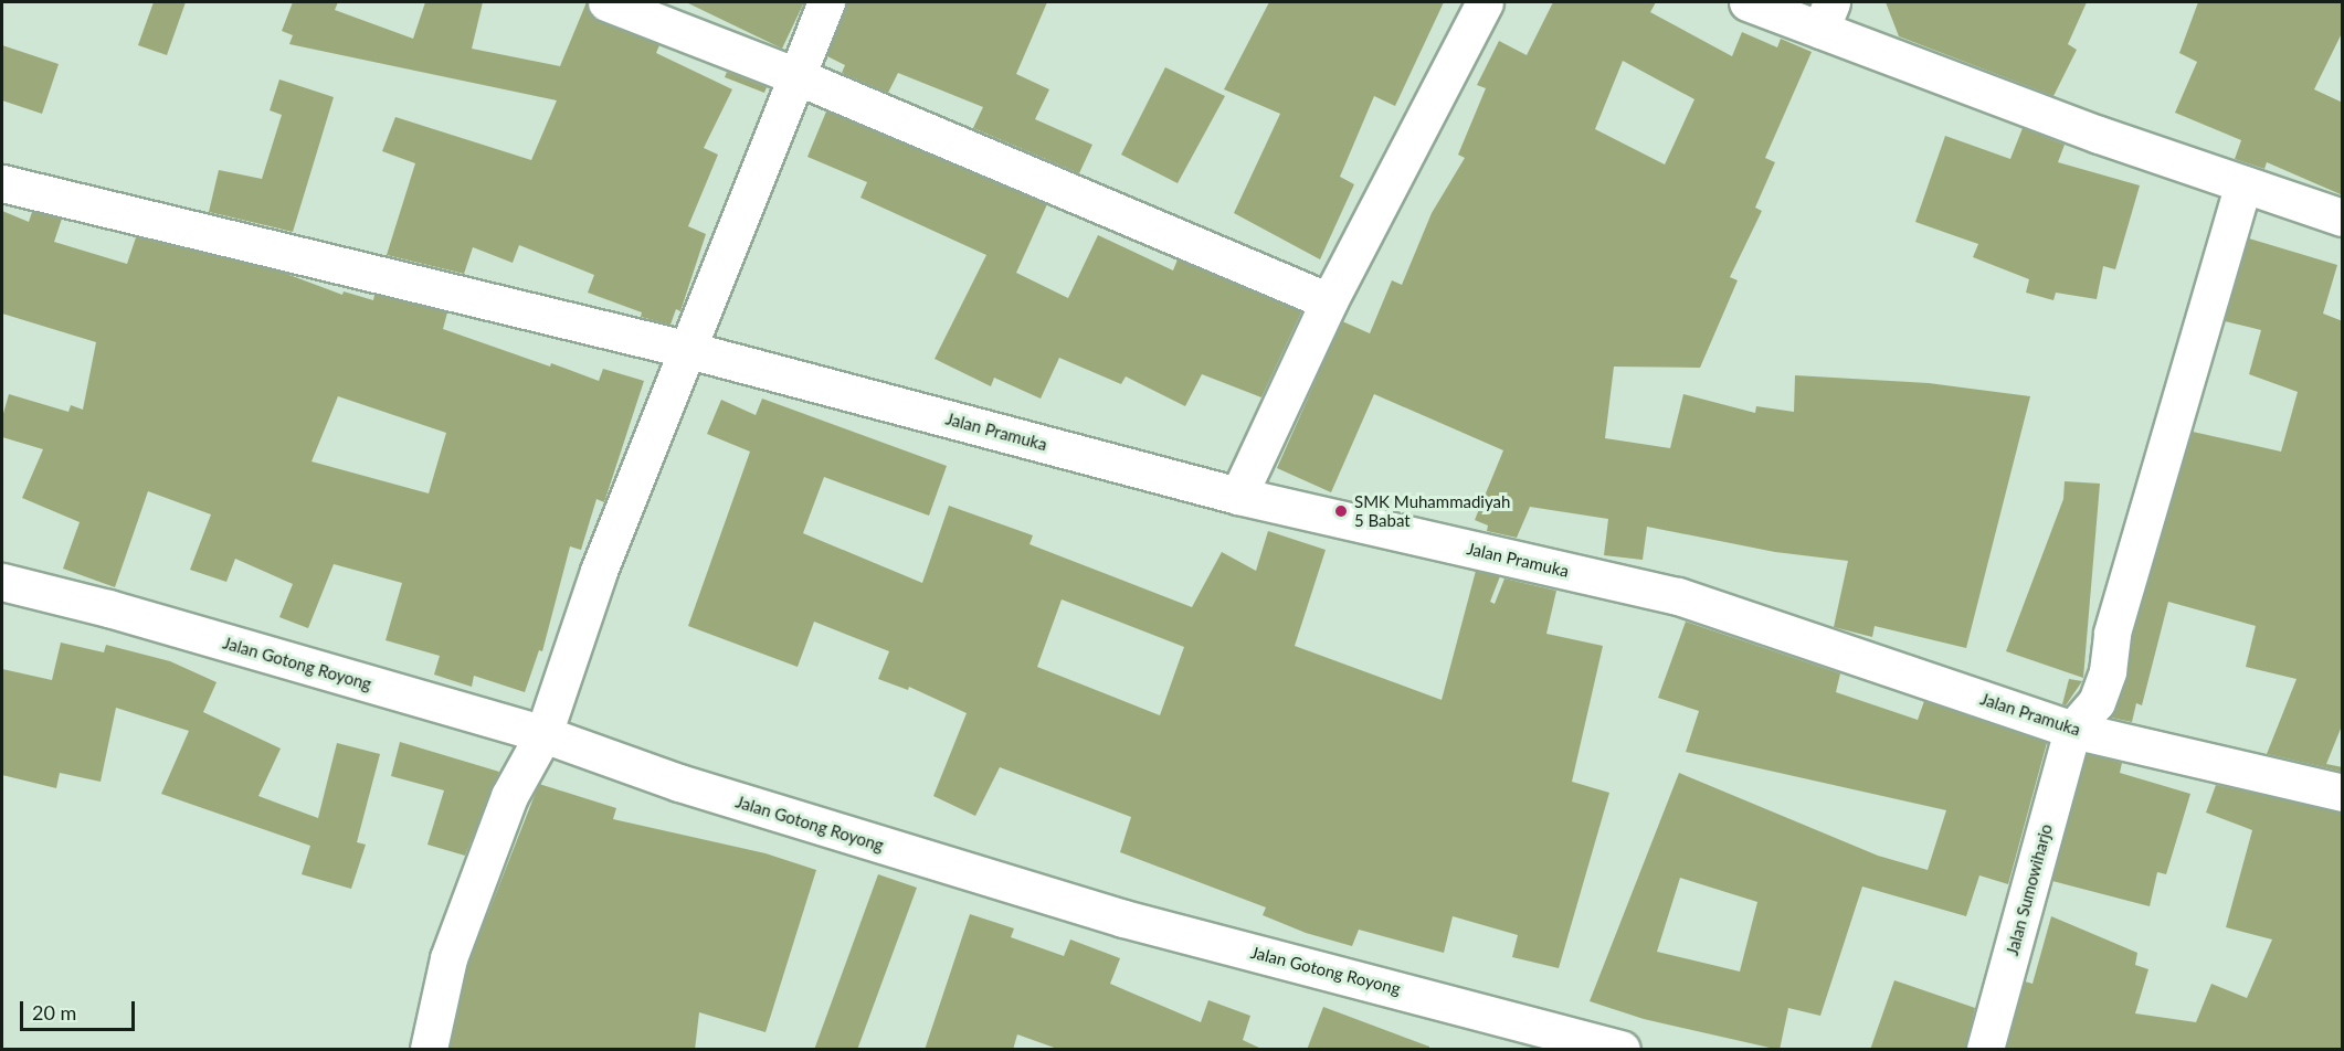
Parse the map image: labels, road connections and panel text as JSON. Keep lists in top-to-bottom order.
{
  "streets": {
    "street": ["Jalan Pramuka", "Jalan Gotong Royong", "Jalan Sumowiharjo"]
  },
  "crossings": [
    ["Jalan Pramuka", "Jalan Sumowiharjo"]
  ],
  "places": ["SMK Muhammadiyah 5 Babat"],
  "scale_bar": "20 m"
}
